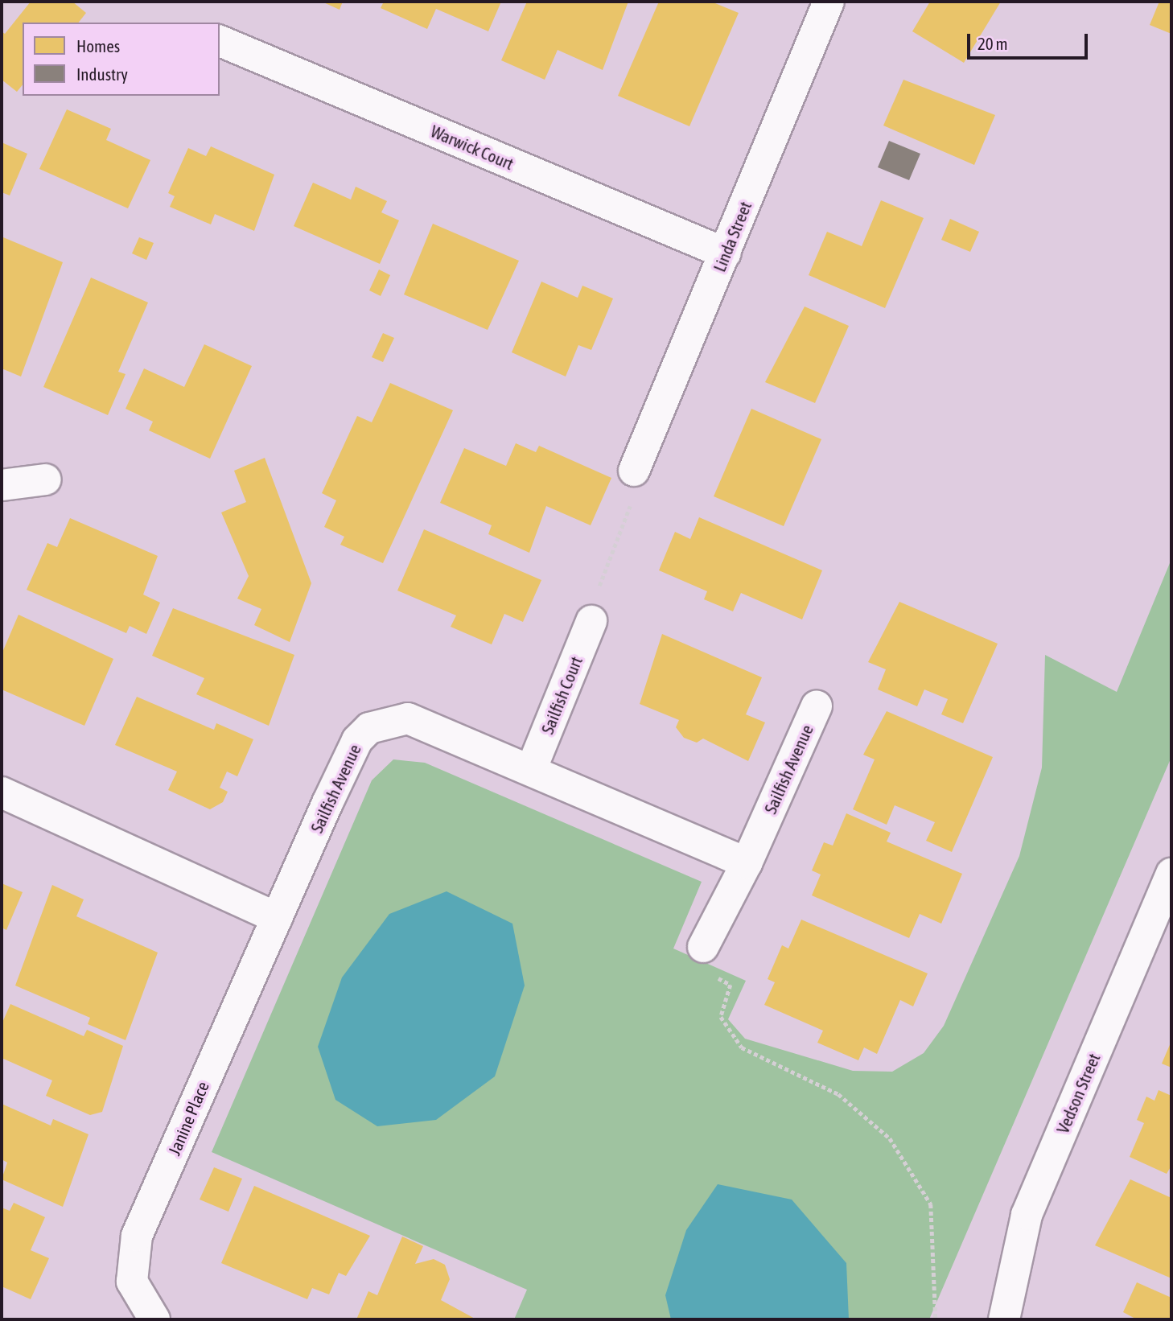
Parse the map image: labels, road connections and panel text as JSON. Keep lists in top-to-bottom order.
{
  "streets": {
    "street": [
      "Warwick Court",
      "Linda Street",
      "Sailfish Court",
      "Sailfish Avenue",
      "Vedson Street",
      "Janine Place"
    ]
  },
  "crossings": [
    ["Warwick Court", "Linda Street"],
    ["Sailfish Court", "Sailfish Avenue"],
    ["Sailfish Avenue", "Janine Place"]
  ],
  "legend": ["Homes", "Industry"],
  "scale_bar": "20 m"
}
